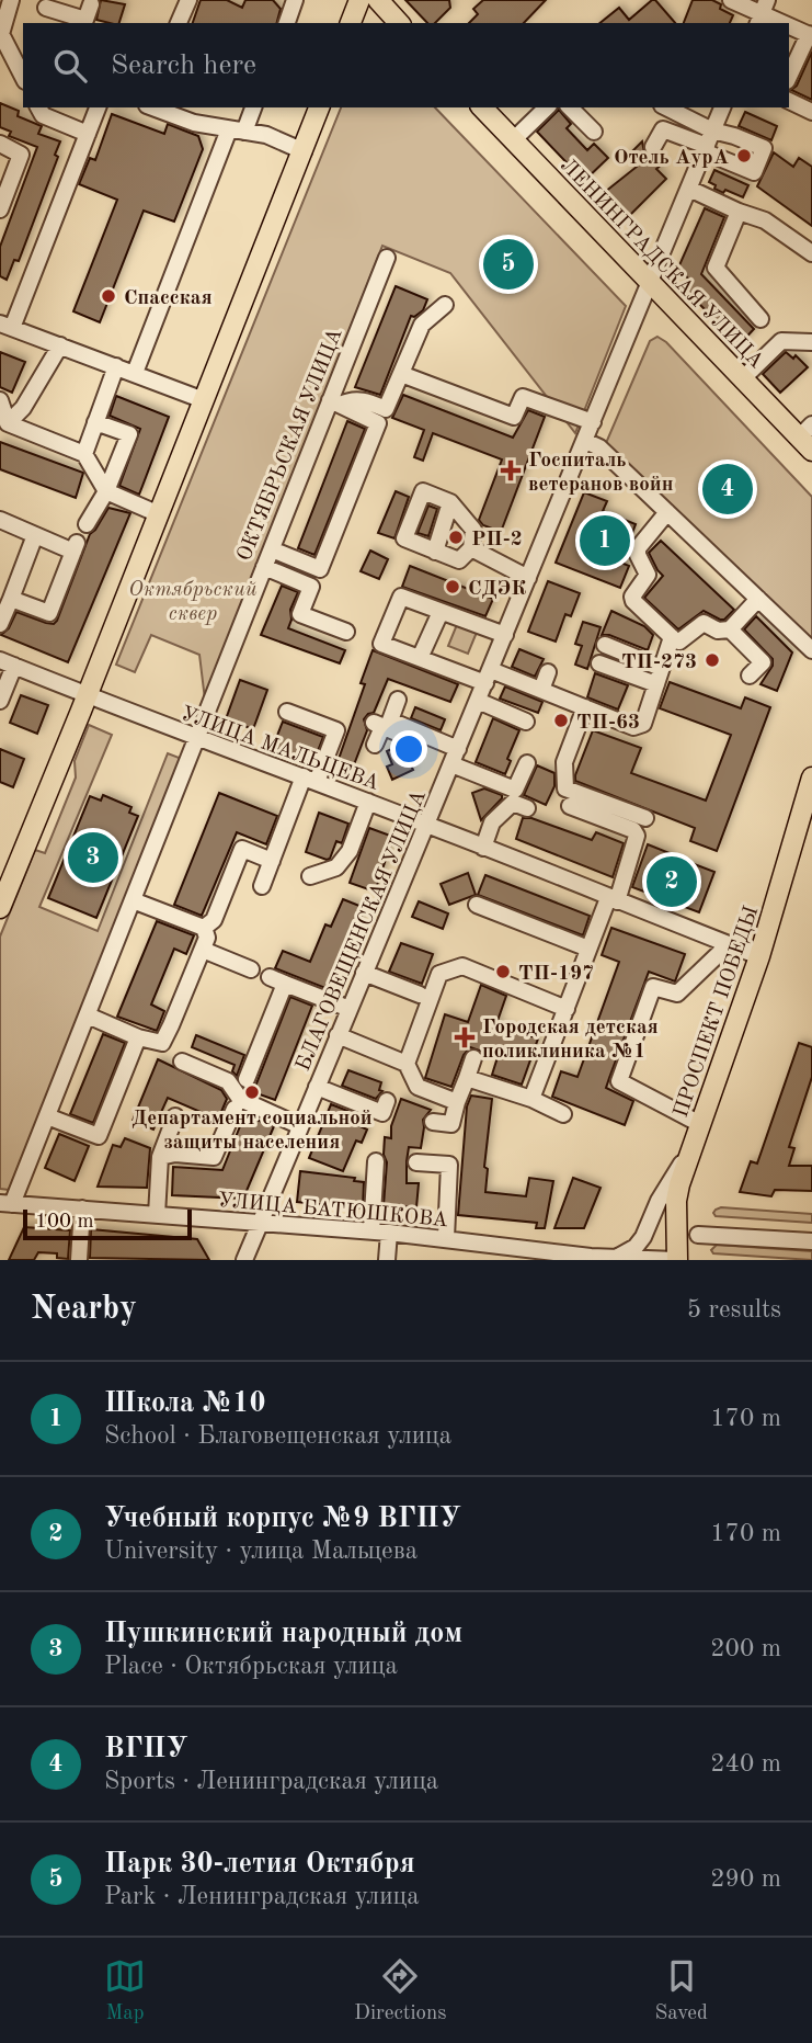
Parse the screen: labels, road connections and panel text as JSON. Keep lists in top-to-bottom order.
{
  "streets": {
    "main road": ["ЛЕНИНГРАДСКАЯ УЛИЦА", "ПРОСПЕКТ ПОБЕДЫ"],
    "street": [
      "ОКТЯБРЬСКАЯ УЛИЦА",
      "УЛИЦА МАЛЬЦЕВА",
      "БЛАГОВЕЩЕНСКАЯ УЛИЦА",
      "УЛИЦА БАТЮШКОВА"
    ]
  },
  "crossings": [
    ["ЛЕНИНГРАДСКАЯ УЛИЦА", "БЛАГОВЕЩЕНСКАЯ УЛИЦА"],
    ["ОКТЯБРЬСКАЯ УЛИЦА", "УЛИЦА МАЛЬЦЕВА"],
    ["ОКТЯБРЬСКАЯ УЛИЦА", "УЛИЦА БАТЮШКОВА"],
    ["УЛИЦА МАЛЬЦЕВА", "БЛАГОВЕЩЕНСКАЯ УЛИЦА"],
    ["УЛИЦА МАЛЬЦЕВА", "ПРОСПЕКТ ПОБЕДЫ"],
    ["БЛАГОВЕЩЕНСКАЯ УЛИЦА", "УЛИЦА БАТЮШКОВА"],
    ["ПРОСПЕКТ ПОБЕДЫ", "УЛИЦА БАТЮШКОВА"]
  ],
  "parks": ["Октябрьский сквер"],
  "places": {
    "other": [
      "Отель АурА",
      "Спасская",
      "РП-2",
      "СДЭК",
      "ТП-273",
      "ТП-63",
      "ТП-197",
      "Департамент социальной защиты населения"
    ],
    "health": ["Госпиталь ветеранов войн", "Городская детская поликлиника №1"]
  },
  "scale_bar": "100 m",
  "page": {
    "search": "Search here",
    "pins": [
      "5",
      "4",
      "1",
      "3",
      "2"
    ],
    "scale": "100 m",
    "heading": ["Nearby", "5 results"],
    "list": [
      {
        "mark": "1",
        "name": "Школа №10",
        "note": "School · Благовещенская улица",
        "value": "170 m"
      },
      {
        "mark": "2",
        "name": "Учебный корпус №9 ВГПУ",
        "note": "University · улица Мальцева",
        "value": "170 m"
      },
      {
        "mark": "3",
        "name": "Пушкинский народный дом",
        "note": "Place · Октябрьская улица",
        "value": "200 m"
      },
      {
        "mark": "4",
        "name": "ВГПУ",
        "note": "Sports · Ленинградская улица",
        "value": "240 m"
      },
      {
        "mark": "5",
        "name": "Парк 30-летия Октября",
        "note": "Park · Ленинградская улица",
        "value": "290 m"
      }
    ],
    "nav": ["Map", "Directions", "Saved"]
  }
}
